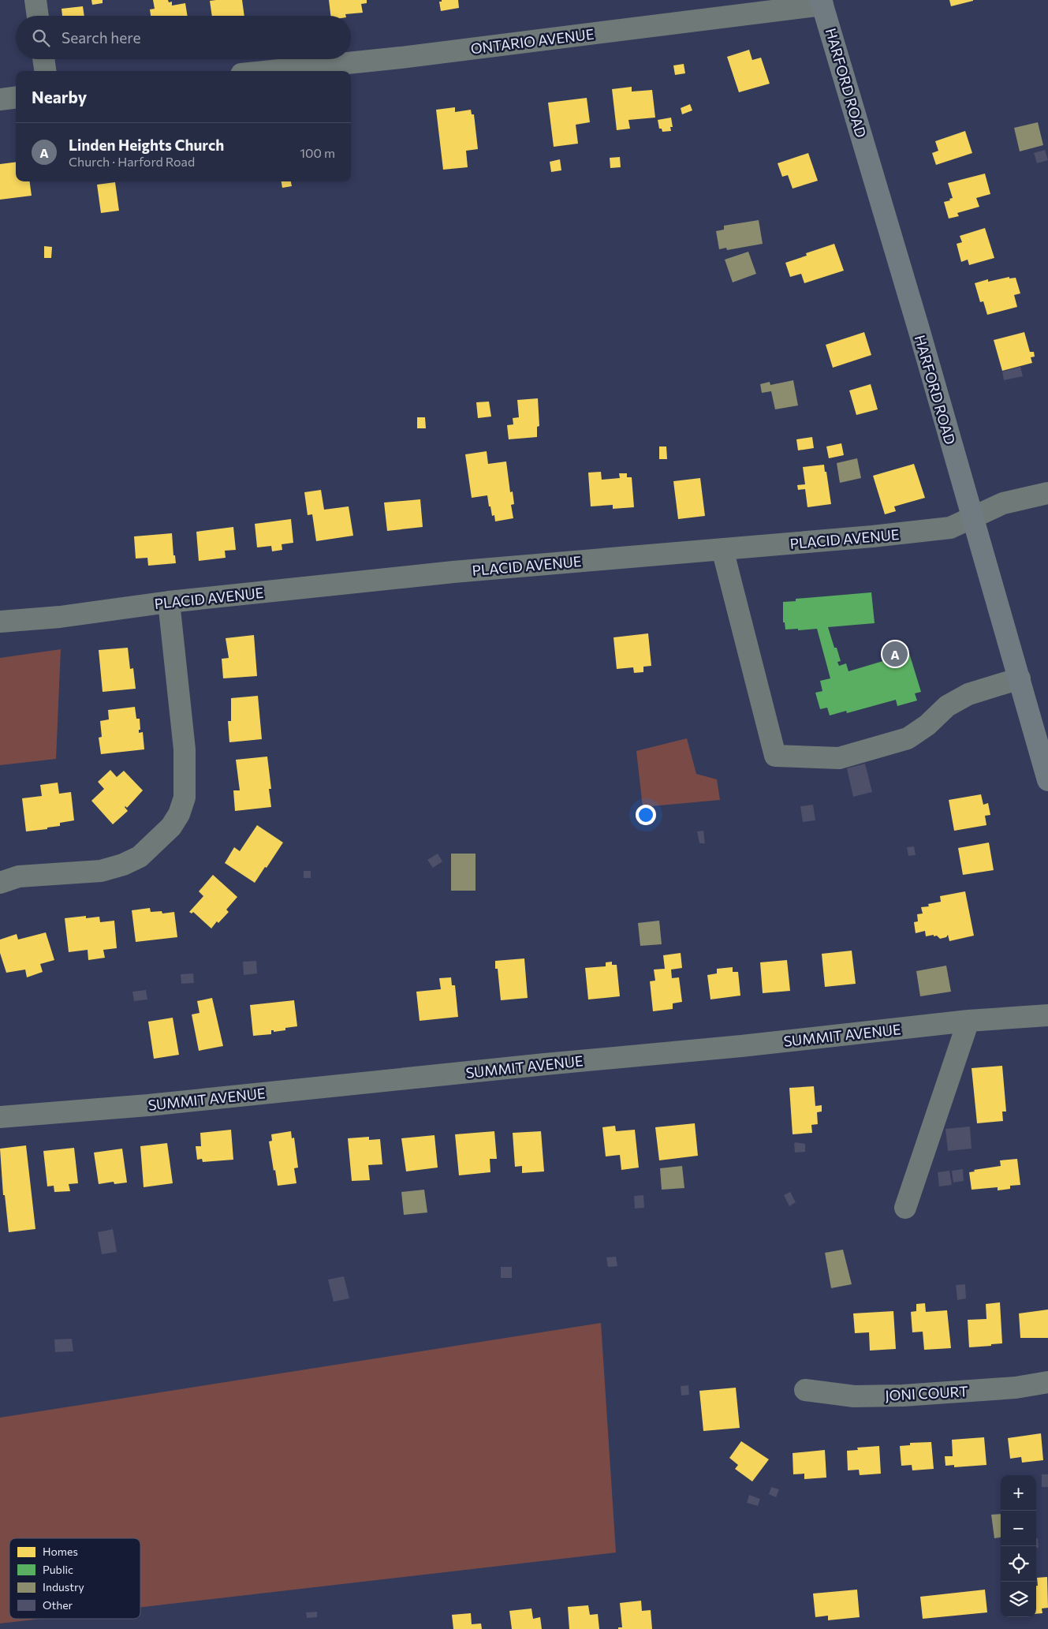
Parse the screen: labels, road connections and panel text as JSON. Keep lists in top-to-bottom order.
{
  "streets": {
    "main road": ["HARFORD ROAD"],
    "street": [
      "ONTARIO AVENUE",
      "PLACID AVENUE",
      "SUMMIT AVENUE",
      "JONI COURT"
    ]
  },
  "crossings": [
    ["ONTARIO AVENUE", "HARFORD ROAD"],
    ["HARFORD ROAD", "PLACID AVENUE"]
  ],
  "legend": [
    "Homes",
    "Public",
    "Industry",
    "Other"
  ],
  "page": {
    "search": "Search here",
    "heading": "Nearby",
    "list": [
      {
        "mark": "A",
        "name": "Linden Heights Church",
        "note": "Church · Harford Road",
        "value": "100 m"
      }
    ],
    "pins": "A",
    "map_buttons": ["+", "−"]
  }
}
